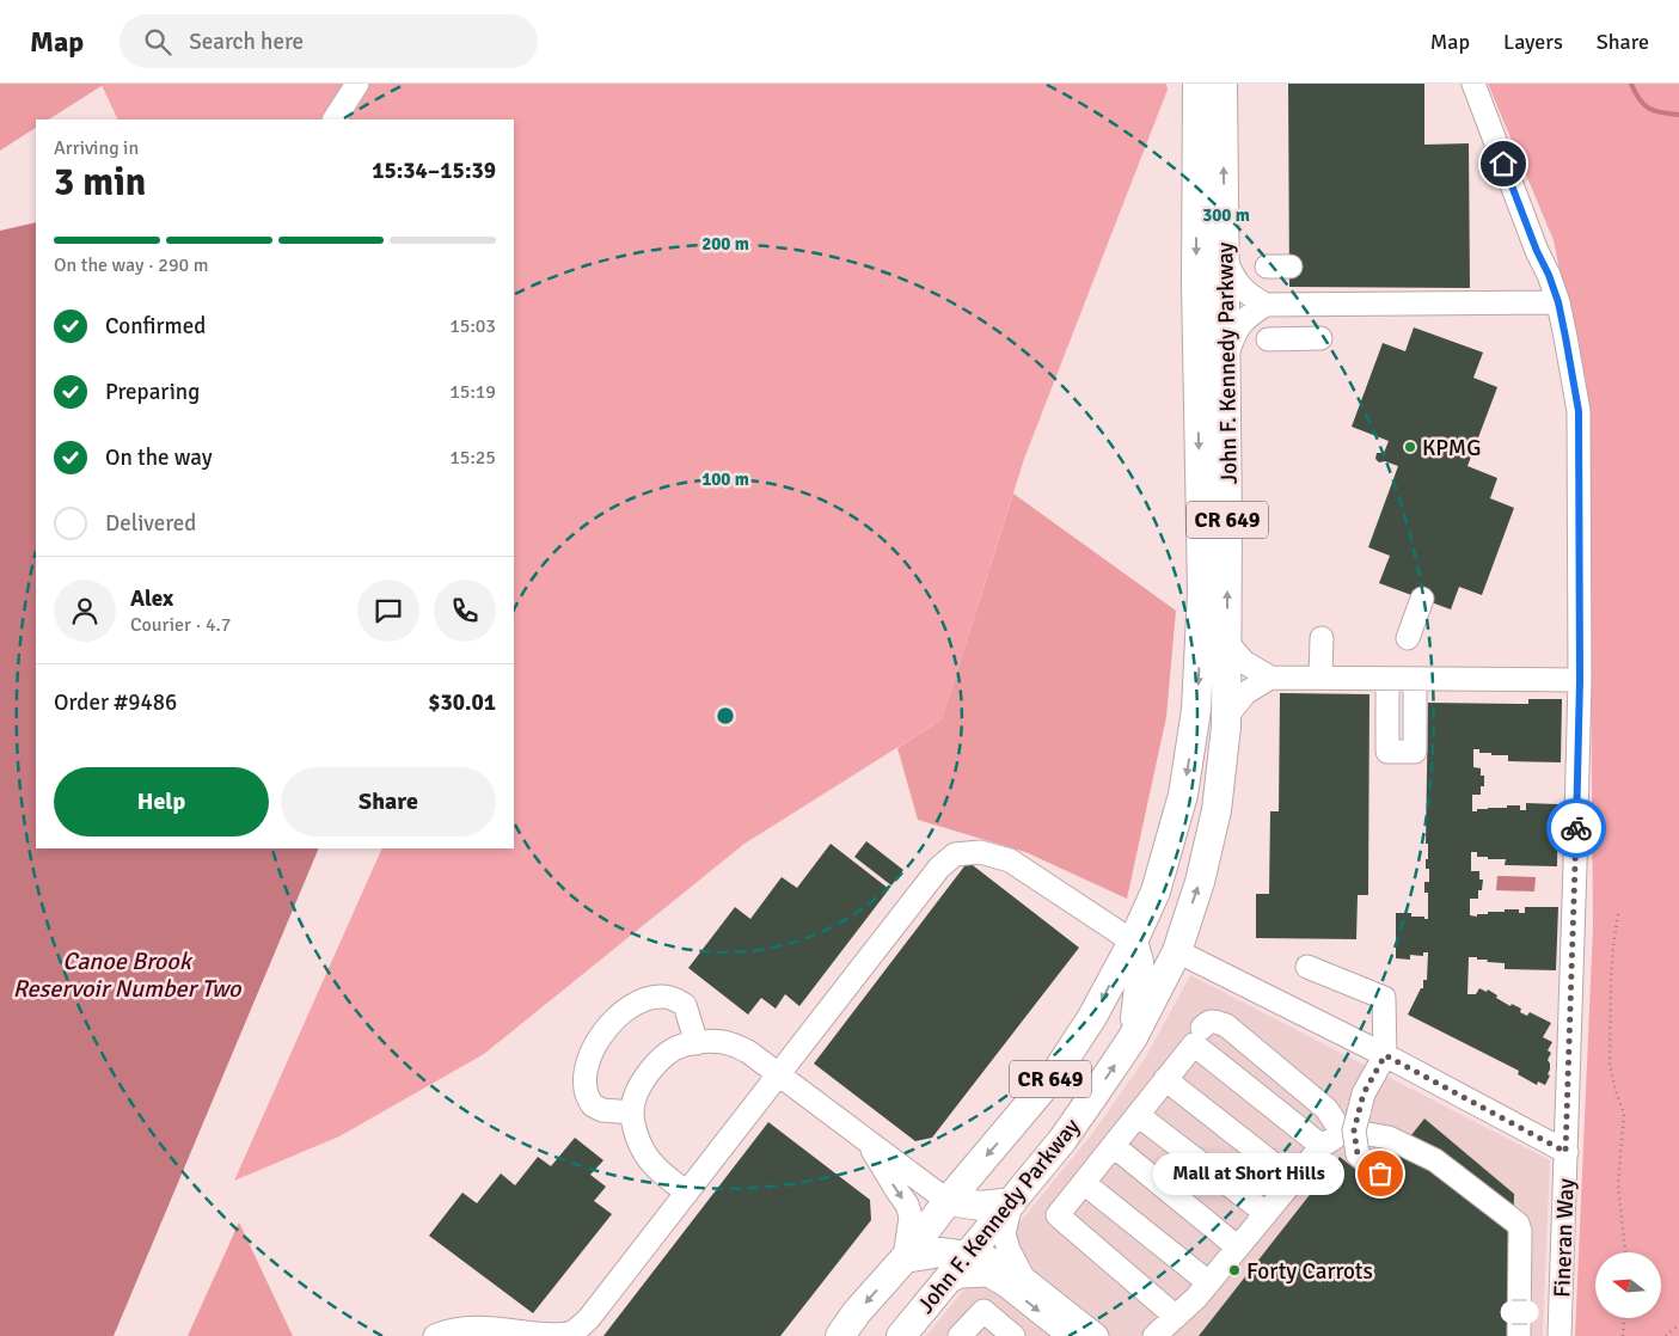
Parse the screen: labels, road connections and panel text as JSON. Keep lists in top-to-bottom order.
{
  "streets": {
    "main road": ["John F. Kennedy Parkway", "CR 649"],
    "street": ["Fineran Way"]
  },
  "water": ["Canoe Brook Reservoir Number Two"],
  "places": ["KPMG", "Mall at Short Hills", "Forty Carrots"],
  "north": "left",
  "page": {
    "header": "Map",
    "search": "Search here",
    "nav": ["Map", "Layers", "Share"],
    "heading": ["3 min", "Arriving in", "15:34–15:39"],
    "panel": [
      "Alex",
      "Courier · 4.7",
      "Order #9486",
      "$30.01"
    ],
    "bar": "On the way · 290 m",
    "list": [
      ["Confirmed", "15:03"],
      ["Preparing", "15:19"],
      ["On the way", "15:25"],
      "Delivered"
    ],
    "buttons": ["Help", "Share"],
    "bubble": "Mall at Short Hills"
  },
  "rings": ["300 m", "200 m", "100 m"]
}
